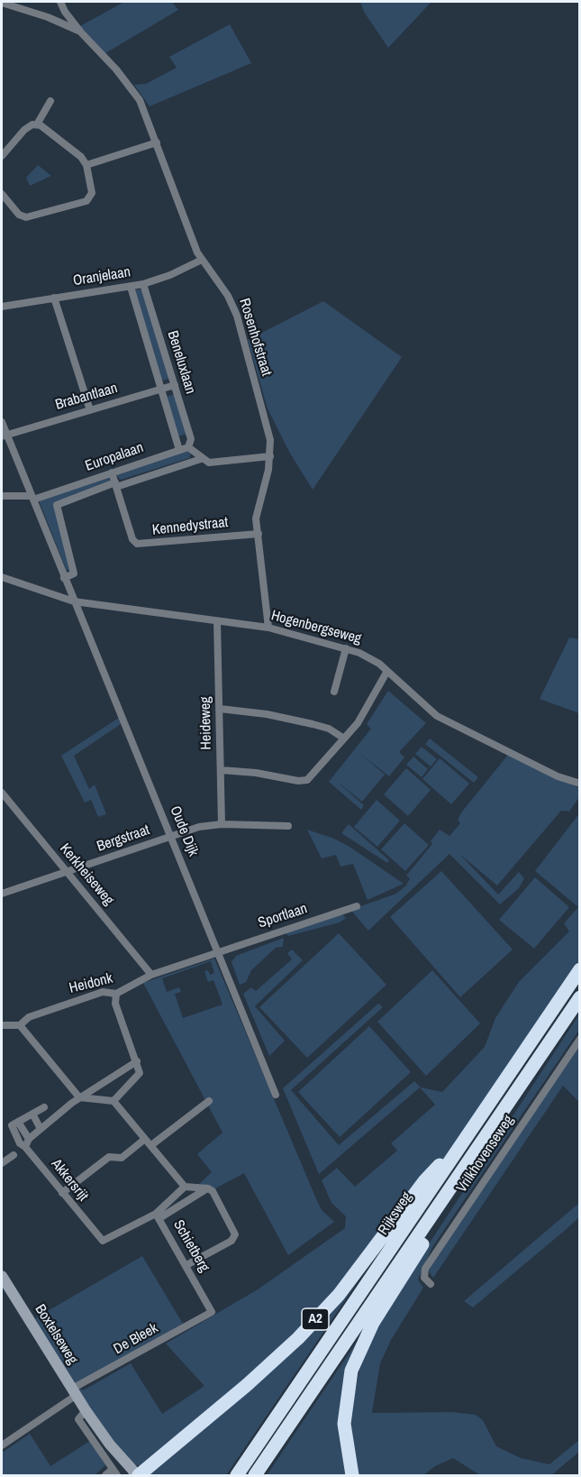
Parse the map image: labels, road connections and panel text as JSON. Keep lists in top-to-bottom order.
{
  "streets": {
    "highway": ["Rijksweg", "A2"],
    "street": [
      "Oranjelaan",
      "Rosenhofstraat",
      "Beneluxlaan",
      "Brabantlaan",
      "Europalaan",
      "Kennedystraat",
      "Hogenbergseweg",
      "Heideweg",
      "Oude Dijk",
      "Bergstraat",
      "Kerkheiseweg",
      "Sportlaan",
      "Heidonk",
      "Vrilkhovenseweg",
      "Akkersrijt",
      "Schietberg",
      "Boxtelseweg",
      "De Bleek"
    ]
  },
  "crossings": [
    ["Oranjelaan", "Rosenhofstraat"],
    ["Oranjelaan", "Beneluxlaan"],
    ["Rosenhofstraat", "Europalaan"],
    ["Rosenhofstraat", "Kennedystraat"],
    ["Rosenhofstraat", "Hogenbergseweg"],
    ["Beneluxlaan", "Brabantlaan"],
    ["Beneluxlaan", "Europalaan"],
    ["Brabantlaan", "Oude Dijk"],
    ["Europalaan", "Kennedystraat"],
    ["Europalaan", "Oude Dijk"],
    ["Hogenbergseweg", "Heideweg"],
    ["Hogenbergseweg", "Oude Dijk"],
    ["Heideweg", "Bergstraat"],
    ["Oude Dijk", "Bergstraat"],
    ["Oude Dijk", "Sportlaan"],
    ["Oude Dijk", "Heidonk"],
    ["Bergstraat", "Kerkheiseweg"],
    ["Kerkheiseweg", "Heidonk"],
    ["Sportlaan", "Heidonk"],
    ["Akkersrijt", "Schietberg"],
    ["Rijksweg", "A2"],
    ["Schietberg", "De Bleek"],
    ["Boxtelseweg", "De Bleek"]
  ]
}
